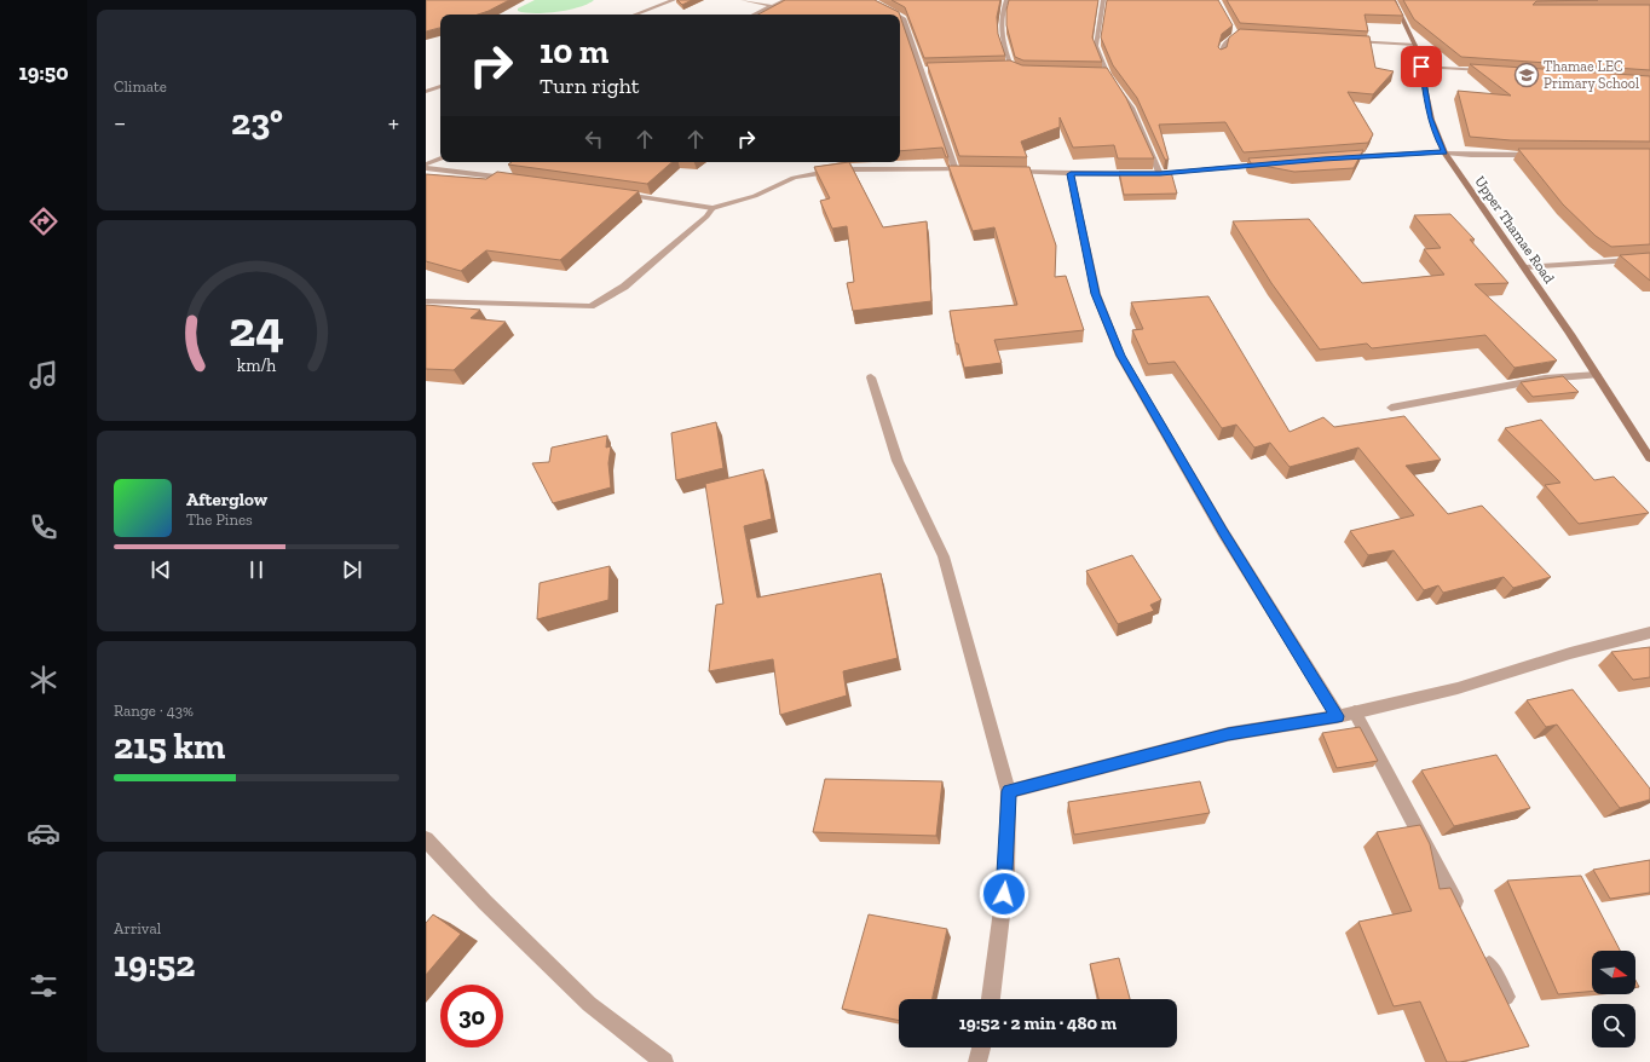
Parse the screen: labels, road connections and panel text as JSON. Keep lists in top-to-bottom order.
{
  "streets": {
    "street": ["Upper Thamae Road"]
  },
  "places": {
    "school or university": ["Thamae LEC Primary School"]
  },
  "north": "right",
  "page": {
    "tabs": "19:50",
    "tile": [
      "Climate",
      ["Range · 43%", "215 km"],
      ["Arrival", "19:52"]
    ],
    "turn": ["10 m", "Turn right"],
    "heat": ["−", "23°", "+"],
    "song": ["Afterglow", "The Pines"],
    "limit": "30",
    "trip": "19:52 · 2 min · 480 m",
    "gauge": ["24", "km/h"]
  }
}
